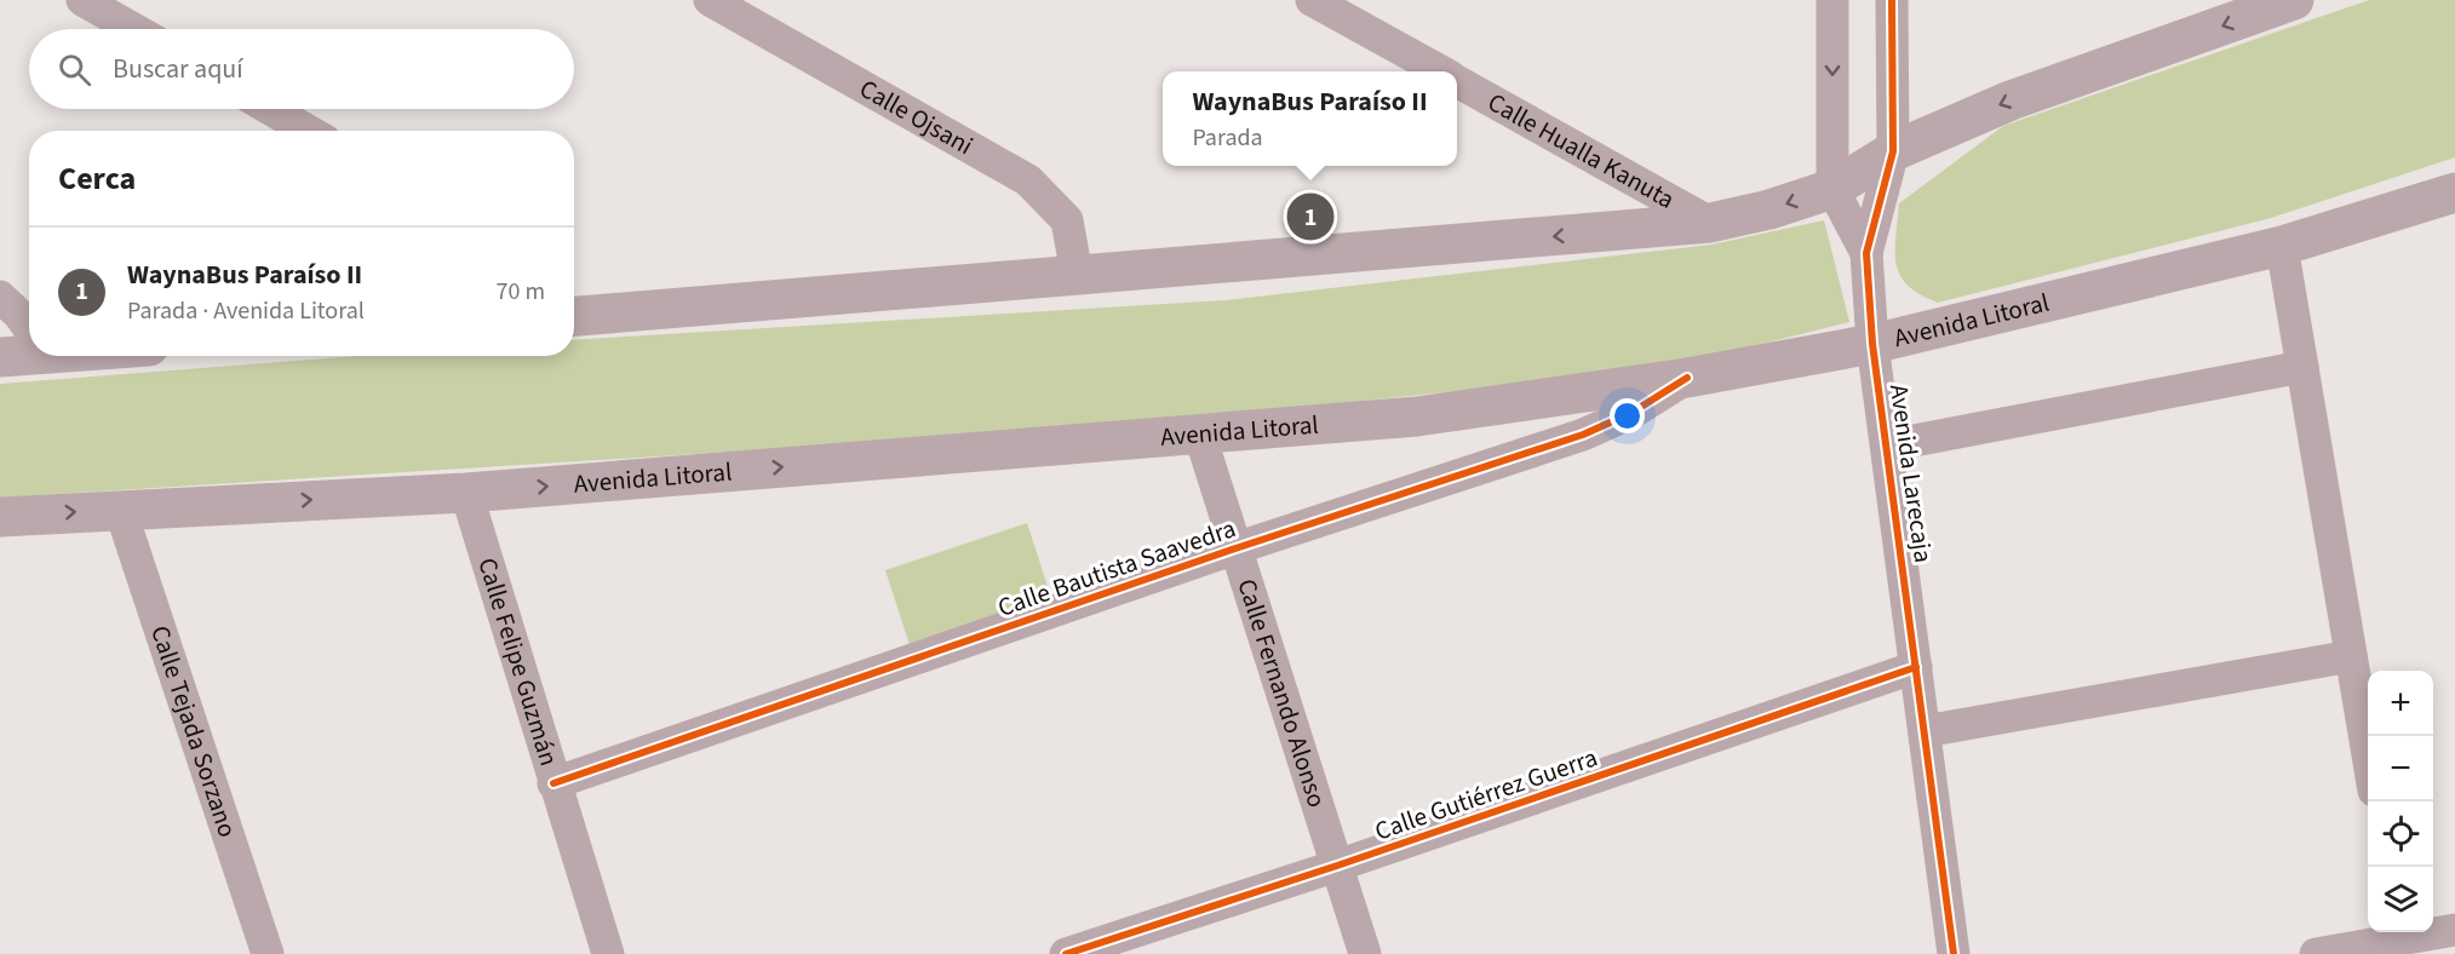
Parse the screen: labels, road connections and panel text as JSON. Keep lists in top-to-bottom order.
{
  "streets": {
    "main road": ["Avenida Litoral"],
    "street": [
      "Calle Ojsani",
      "Calle Hualla Kanuta",
      "Avenida Larecaja",
      "Calle Bautista Saavedra",
      "Calle Felipe Guzmán",
      "Calle Fernando Alonso",
      "Calle Tejada Sorzano",
      "Calle Gutiérrez Guerra"
    ]
  },
  "crossings": [
    ["Avenida Litoral", "Avenida Larecaja"],
    ["Avenida Litoral", "Calle Bautista Saavedra"],
    ["Avenida Litoral", "Calle Felipe Guzmán"],
    ["Avenida Litoral", "Calle Fernando Alonso"],
    ["Avenida Litoral", "Calle Tejada Sorzano"],
    ["Avenida Larecaja", "Calle Gutiérrez Guerra"],
    ["Calle Bautista Saavedra", "Calle Felipe Guzmán"],
    ["Calle Bautista Saavedra", "Calle Fernando Alonso"],
    ["Calle Fernando Alonso", "Calle Gutiérrez Guerra"]
  ],
  "page": {
    "search": "Buscar aquí",
    "popup": ["WaynaBus Paraíso II", "Parada"],
    "heading": "Cerca",
    "pins": "1",
    "list": [
      {
        "mark": "1",
        "name": "WaynaBus Paraíso II",
        "note": "Parada · Avenida Litoral",
        "value": "70 m"
      }
    ],
    "map_buttons": ["+", "−"]
  }
}
